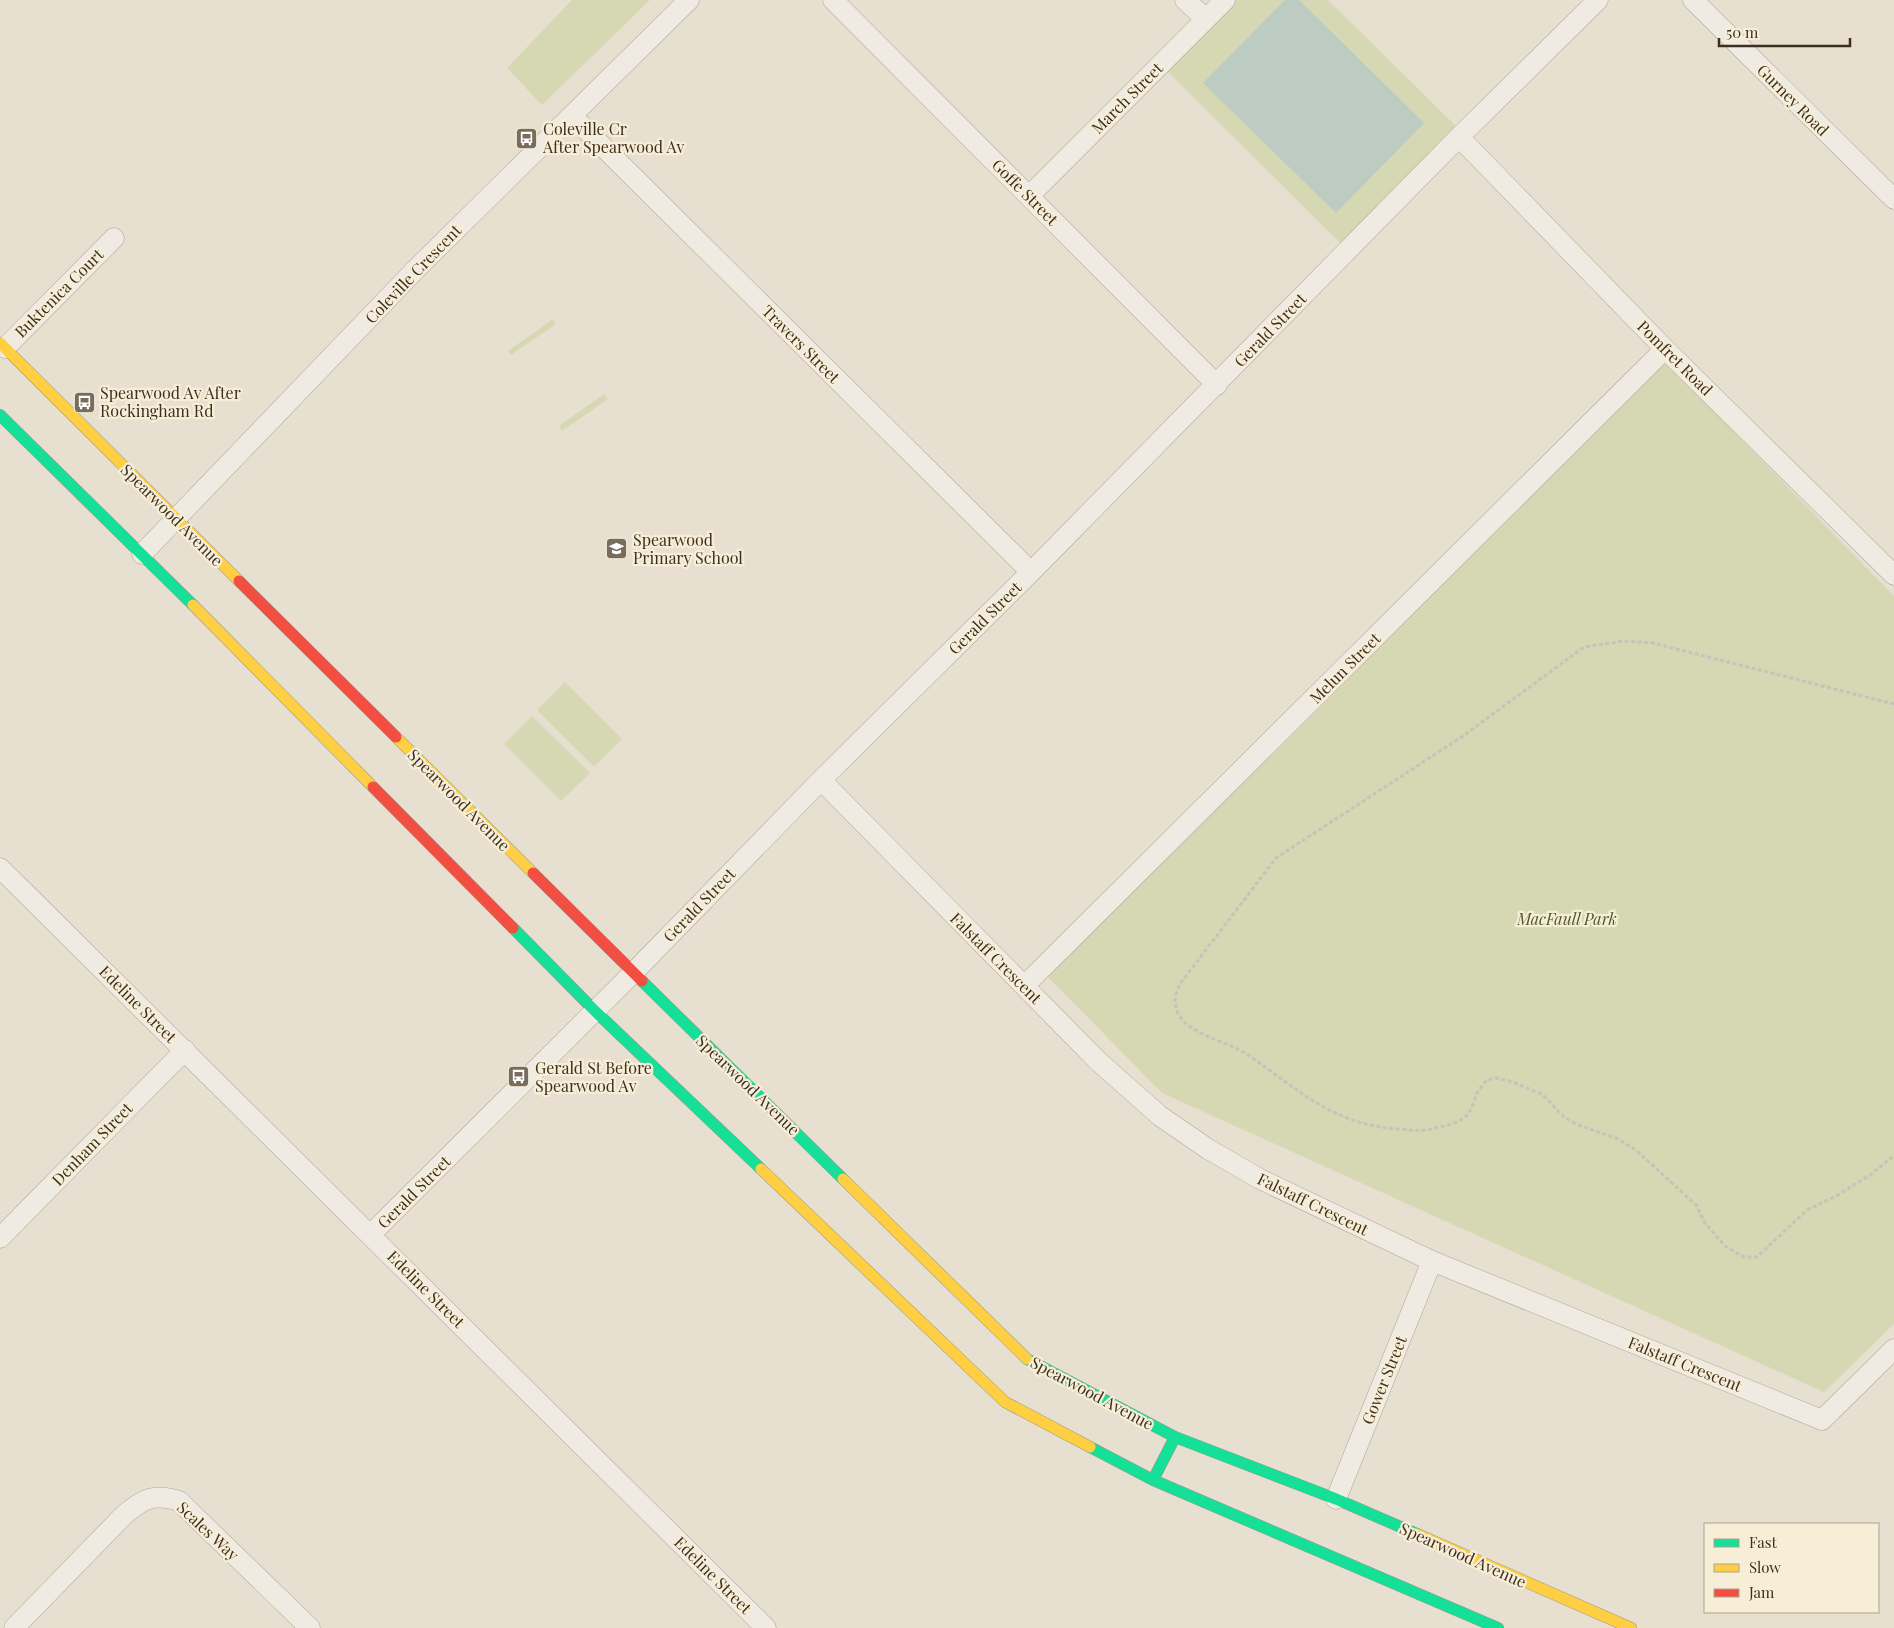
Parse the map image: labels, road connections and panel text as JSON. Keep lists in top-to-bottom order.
{
  "streets": {
    "main road": ["Spearwood Avenue"],
    "street": [
      "March Street",
      "Gurney Road",
      "Goffe Street",
      "Coleville Crescent",
      "Buktenica Court",
      "Gerald Street",
      "Travers Street",
      "Pomfret Road",
      "Melun Street",
      "Falstaff Crescent",
      "Edeline Street",
      "Denham Street",
      "Gower Street",
      "Scales Way"
    ]
  },
  "crossings": [
    ["March Street", "Goffe Street"],
    ["Goffe Street", "Gerald Street"],
    ["Coleville Crescent", "Travers Street"],
    ["Coleville Crescent", "Spearwood Avenue"],
    ["Buktenica Court", "Spearwood Avenue"],
    ["Gerald Street", "Travers Street"],
    ["Gerald Street", "Pomfret Road"],
    ["Gerald Street", "Spearwood Avenue"],
    ["Gerald Street", "Falstaff Crescent"],
    ["Gerald Street", "Edeline Street"],
    ["Pomfret Road", "Melun Street"],
    ["Spearwood Avenue", "Gower Street"],
    ["Melun Street", "Falstaff Crescent"],
    ["Falstaff Crescent", "Gower Street"],
    ["Edeline Street", "Denham Street"]
  ],
  "parks": ["MacFaull Park"],
  "places": {
    "bus stop": ["Coleville Cr After Spearwood Av", "Spearwood Av After Rockingham Rd", "Gerald St Before Spearwood Av"],
    "school or university": ["Spearwood Primary School"]
  },
  "legend": ["Fast", "Slow", "Jam"],
  "scale_bar": "50 m"
}
